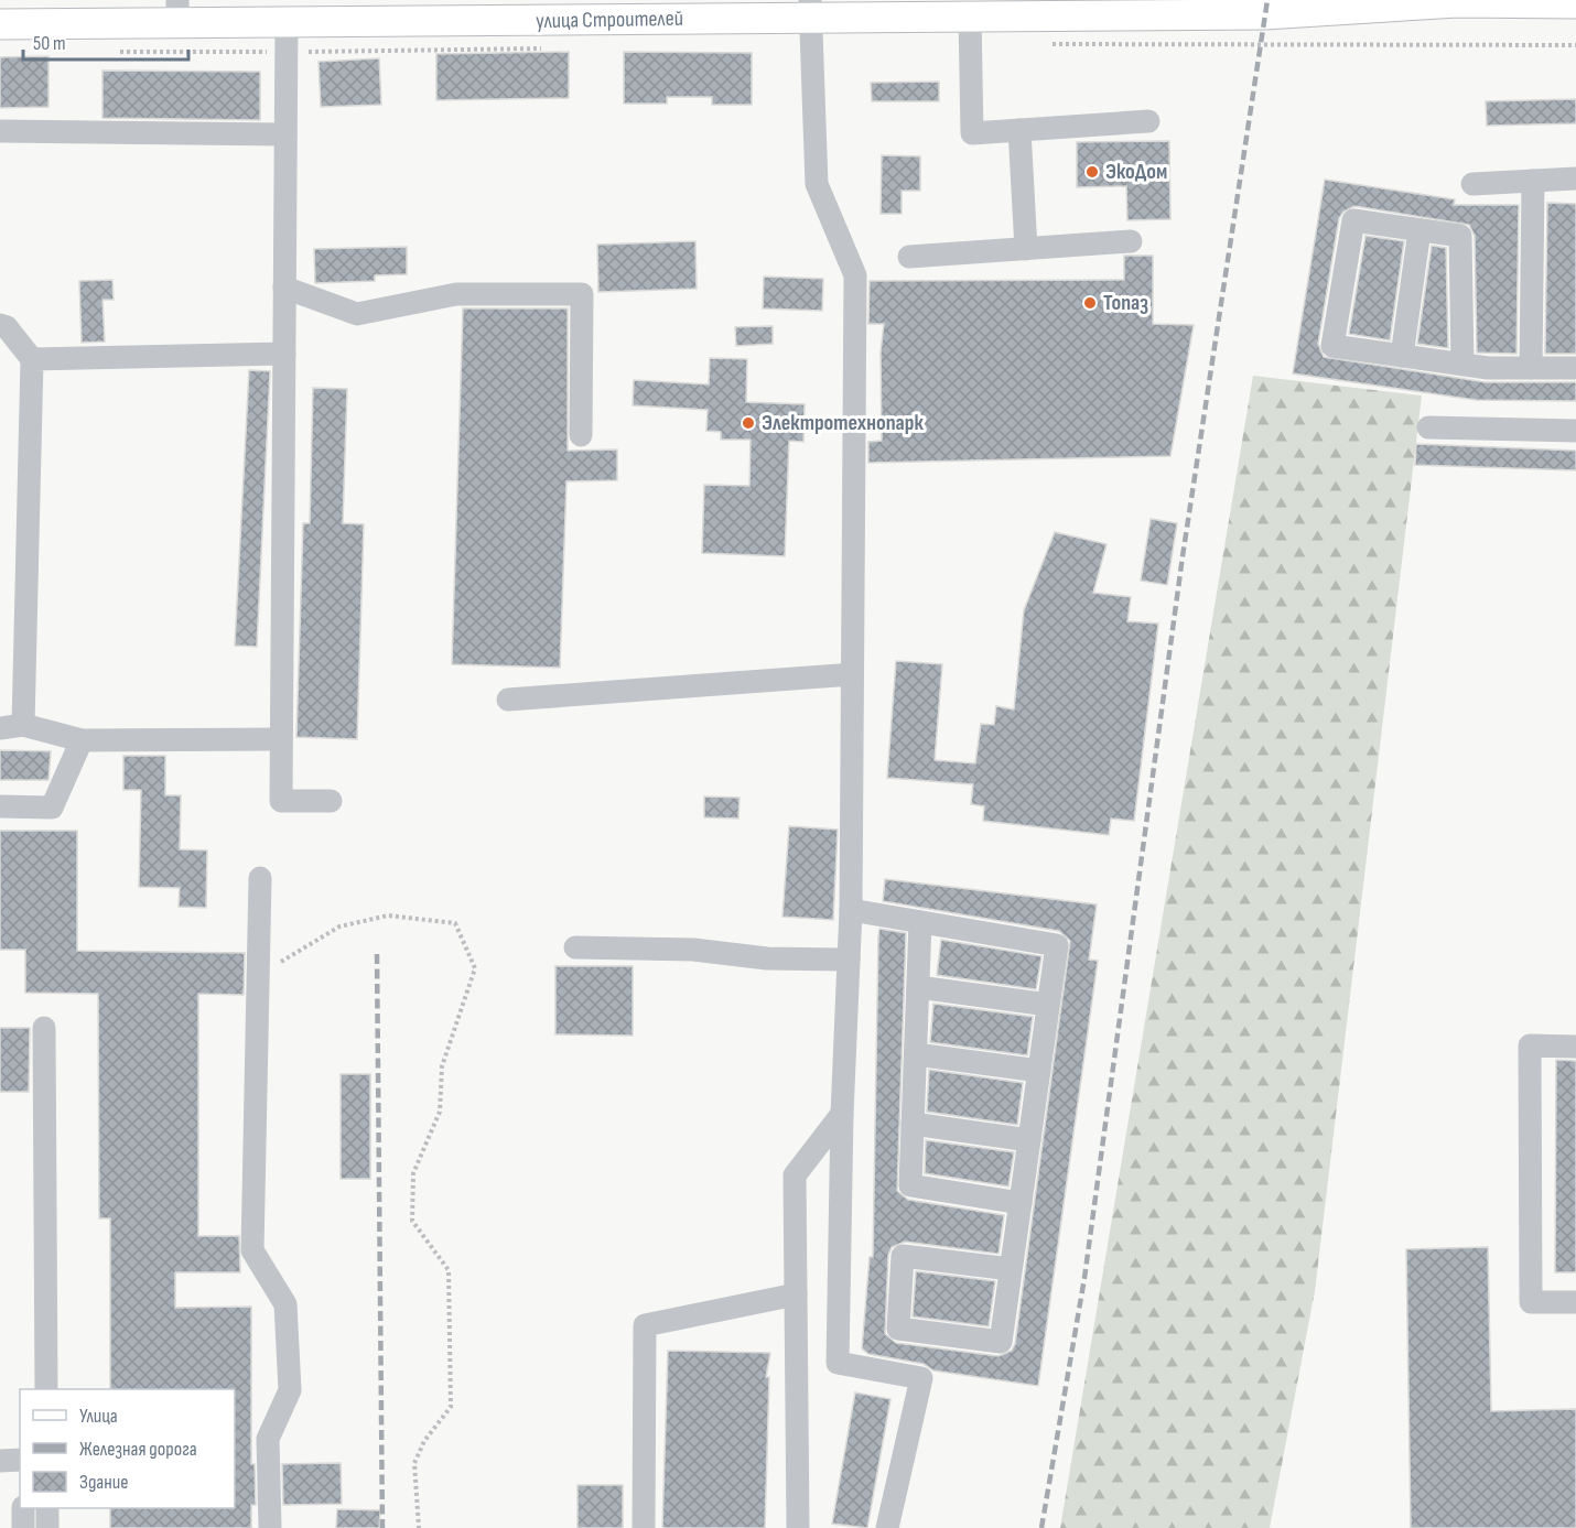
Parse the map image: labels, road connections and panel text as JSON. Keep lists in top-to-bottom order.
{
  "streets": {
    "main road": ["улица Строителей"]
  },
  "places": ["ЭкоДом", "Топаз", "Электротехнопарк"],
  "legend": ["Улица", "Железная дорога", "Здание"],
  "scale_bar": "50 m"
}
